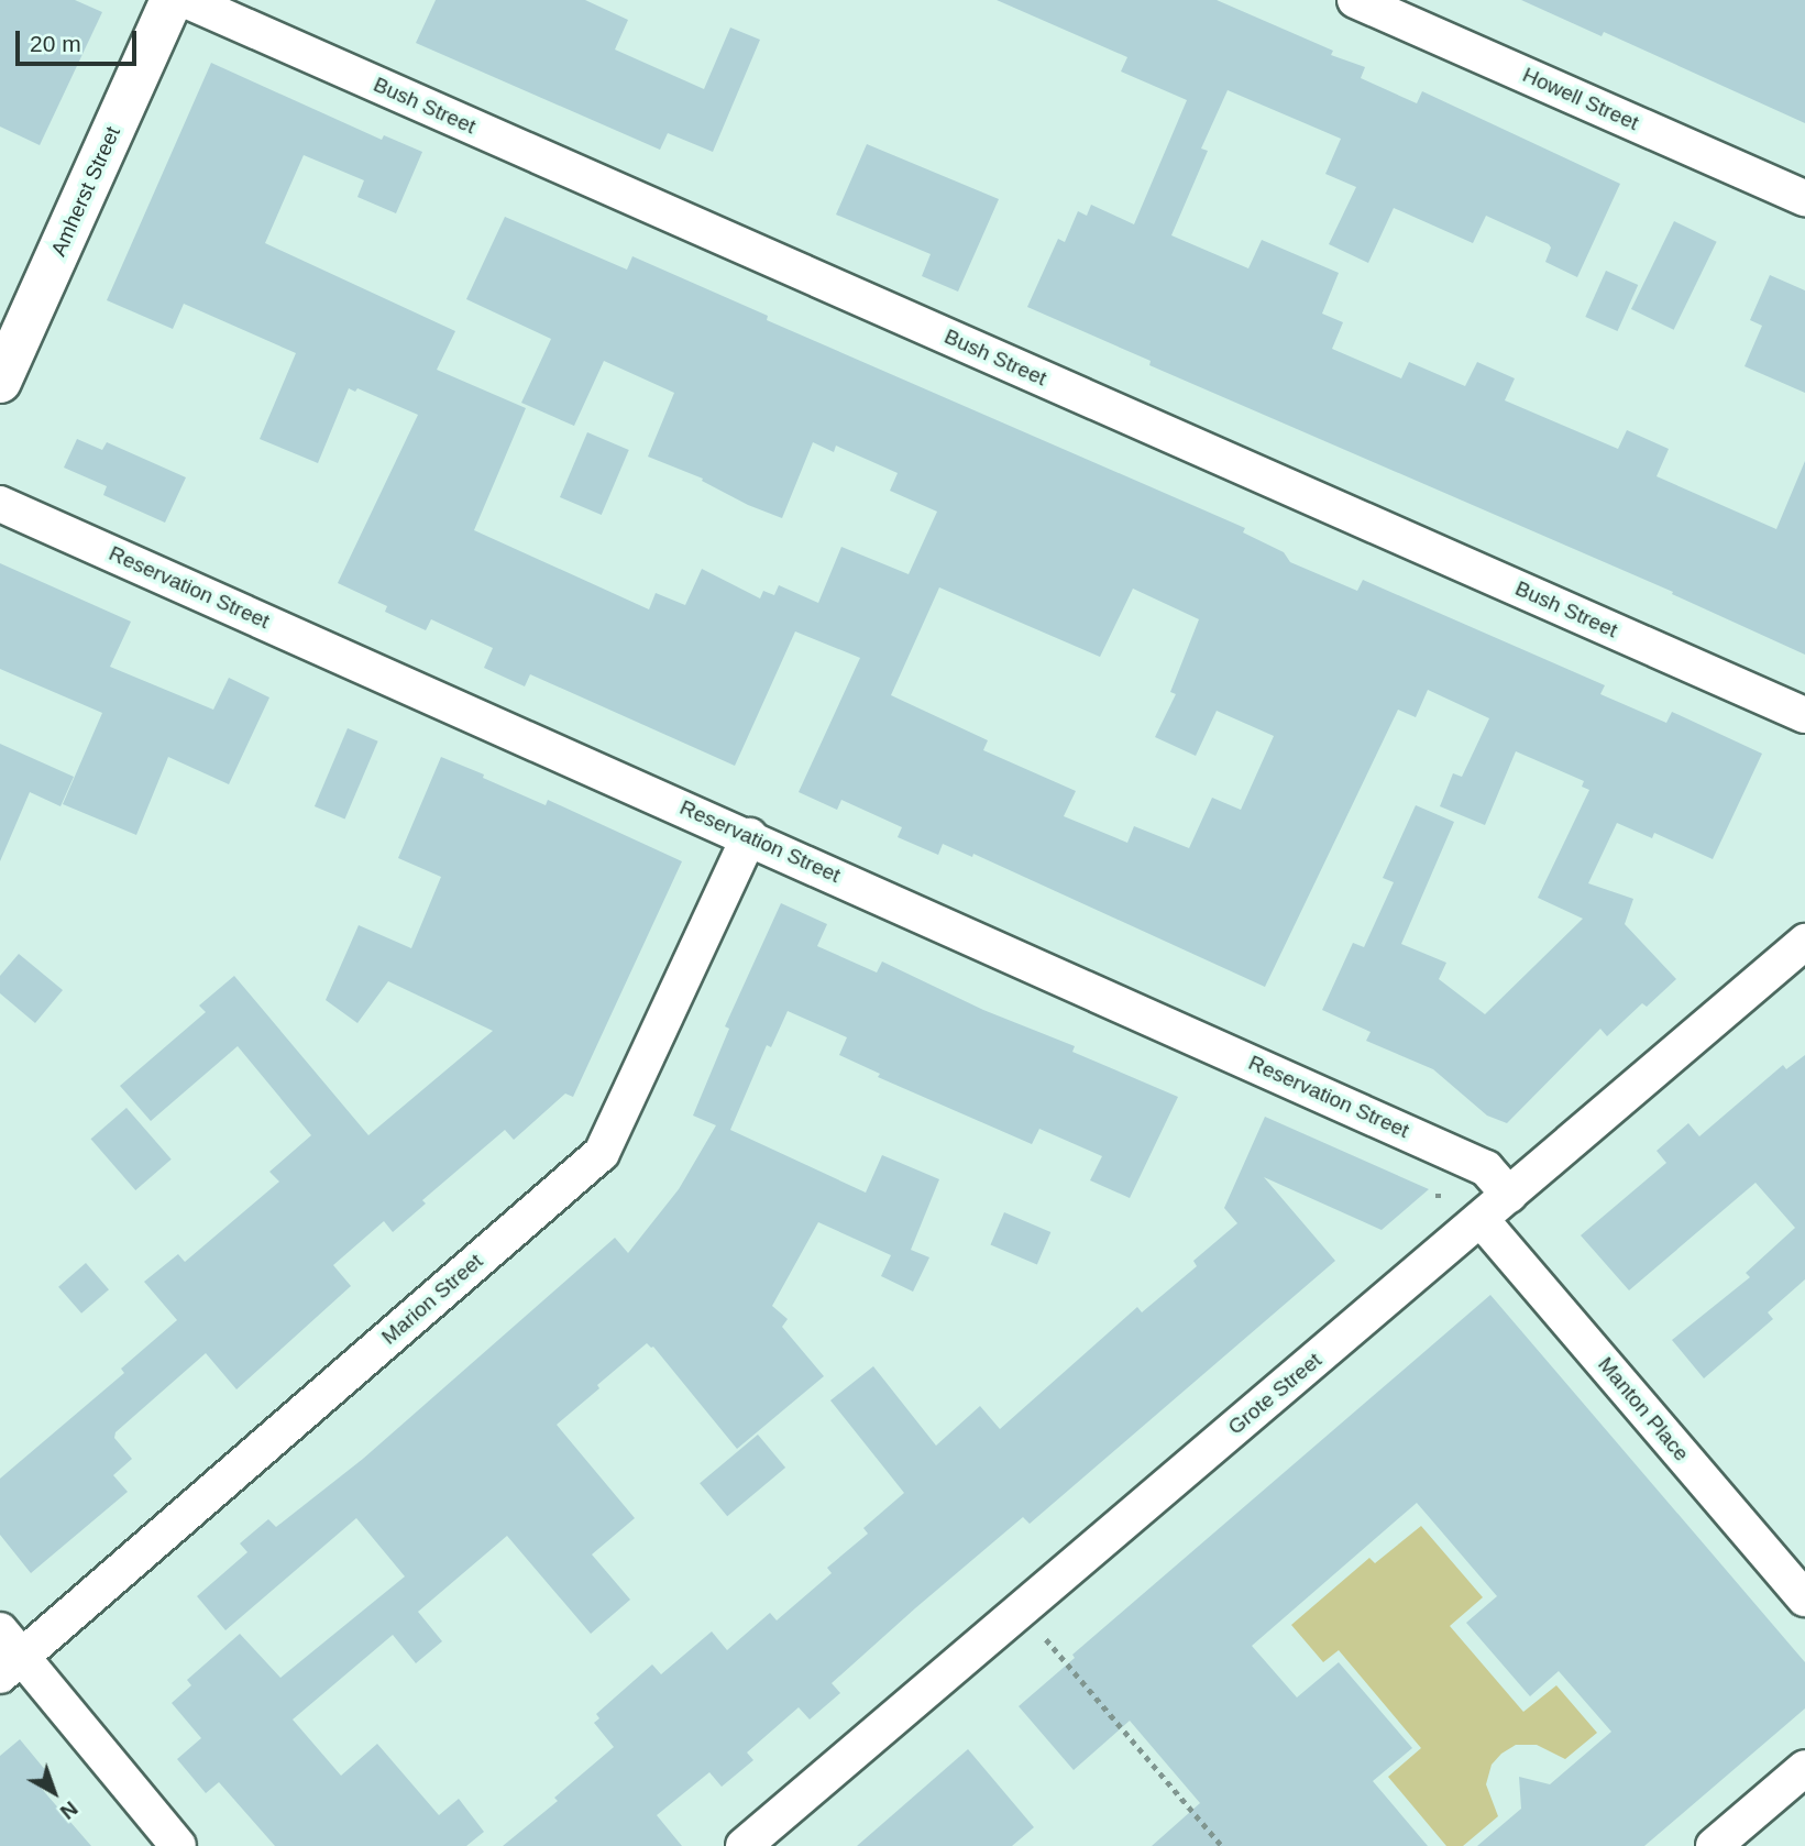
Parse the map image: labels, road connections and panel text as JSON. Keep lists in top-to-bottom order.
{
  "streets": {
    "street": [
      "Howell Street",
      "Bush Street",
      "Amherst Street",
      "Reservation Street",
      "Marion Street",
      "Grote Street",
      "Manton Place"
    ]
  },
  "crossings": [
    ["Reservation Street", "Marion Street"],
    ["Reservation Street", "Grote Street"],
    ["Grote Street", "Manton Place"]
  ],
  "scale_bar": "20 m",
  "north": "bottom right"
}
